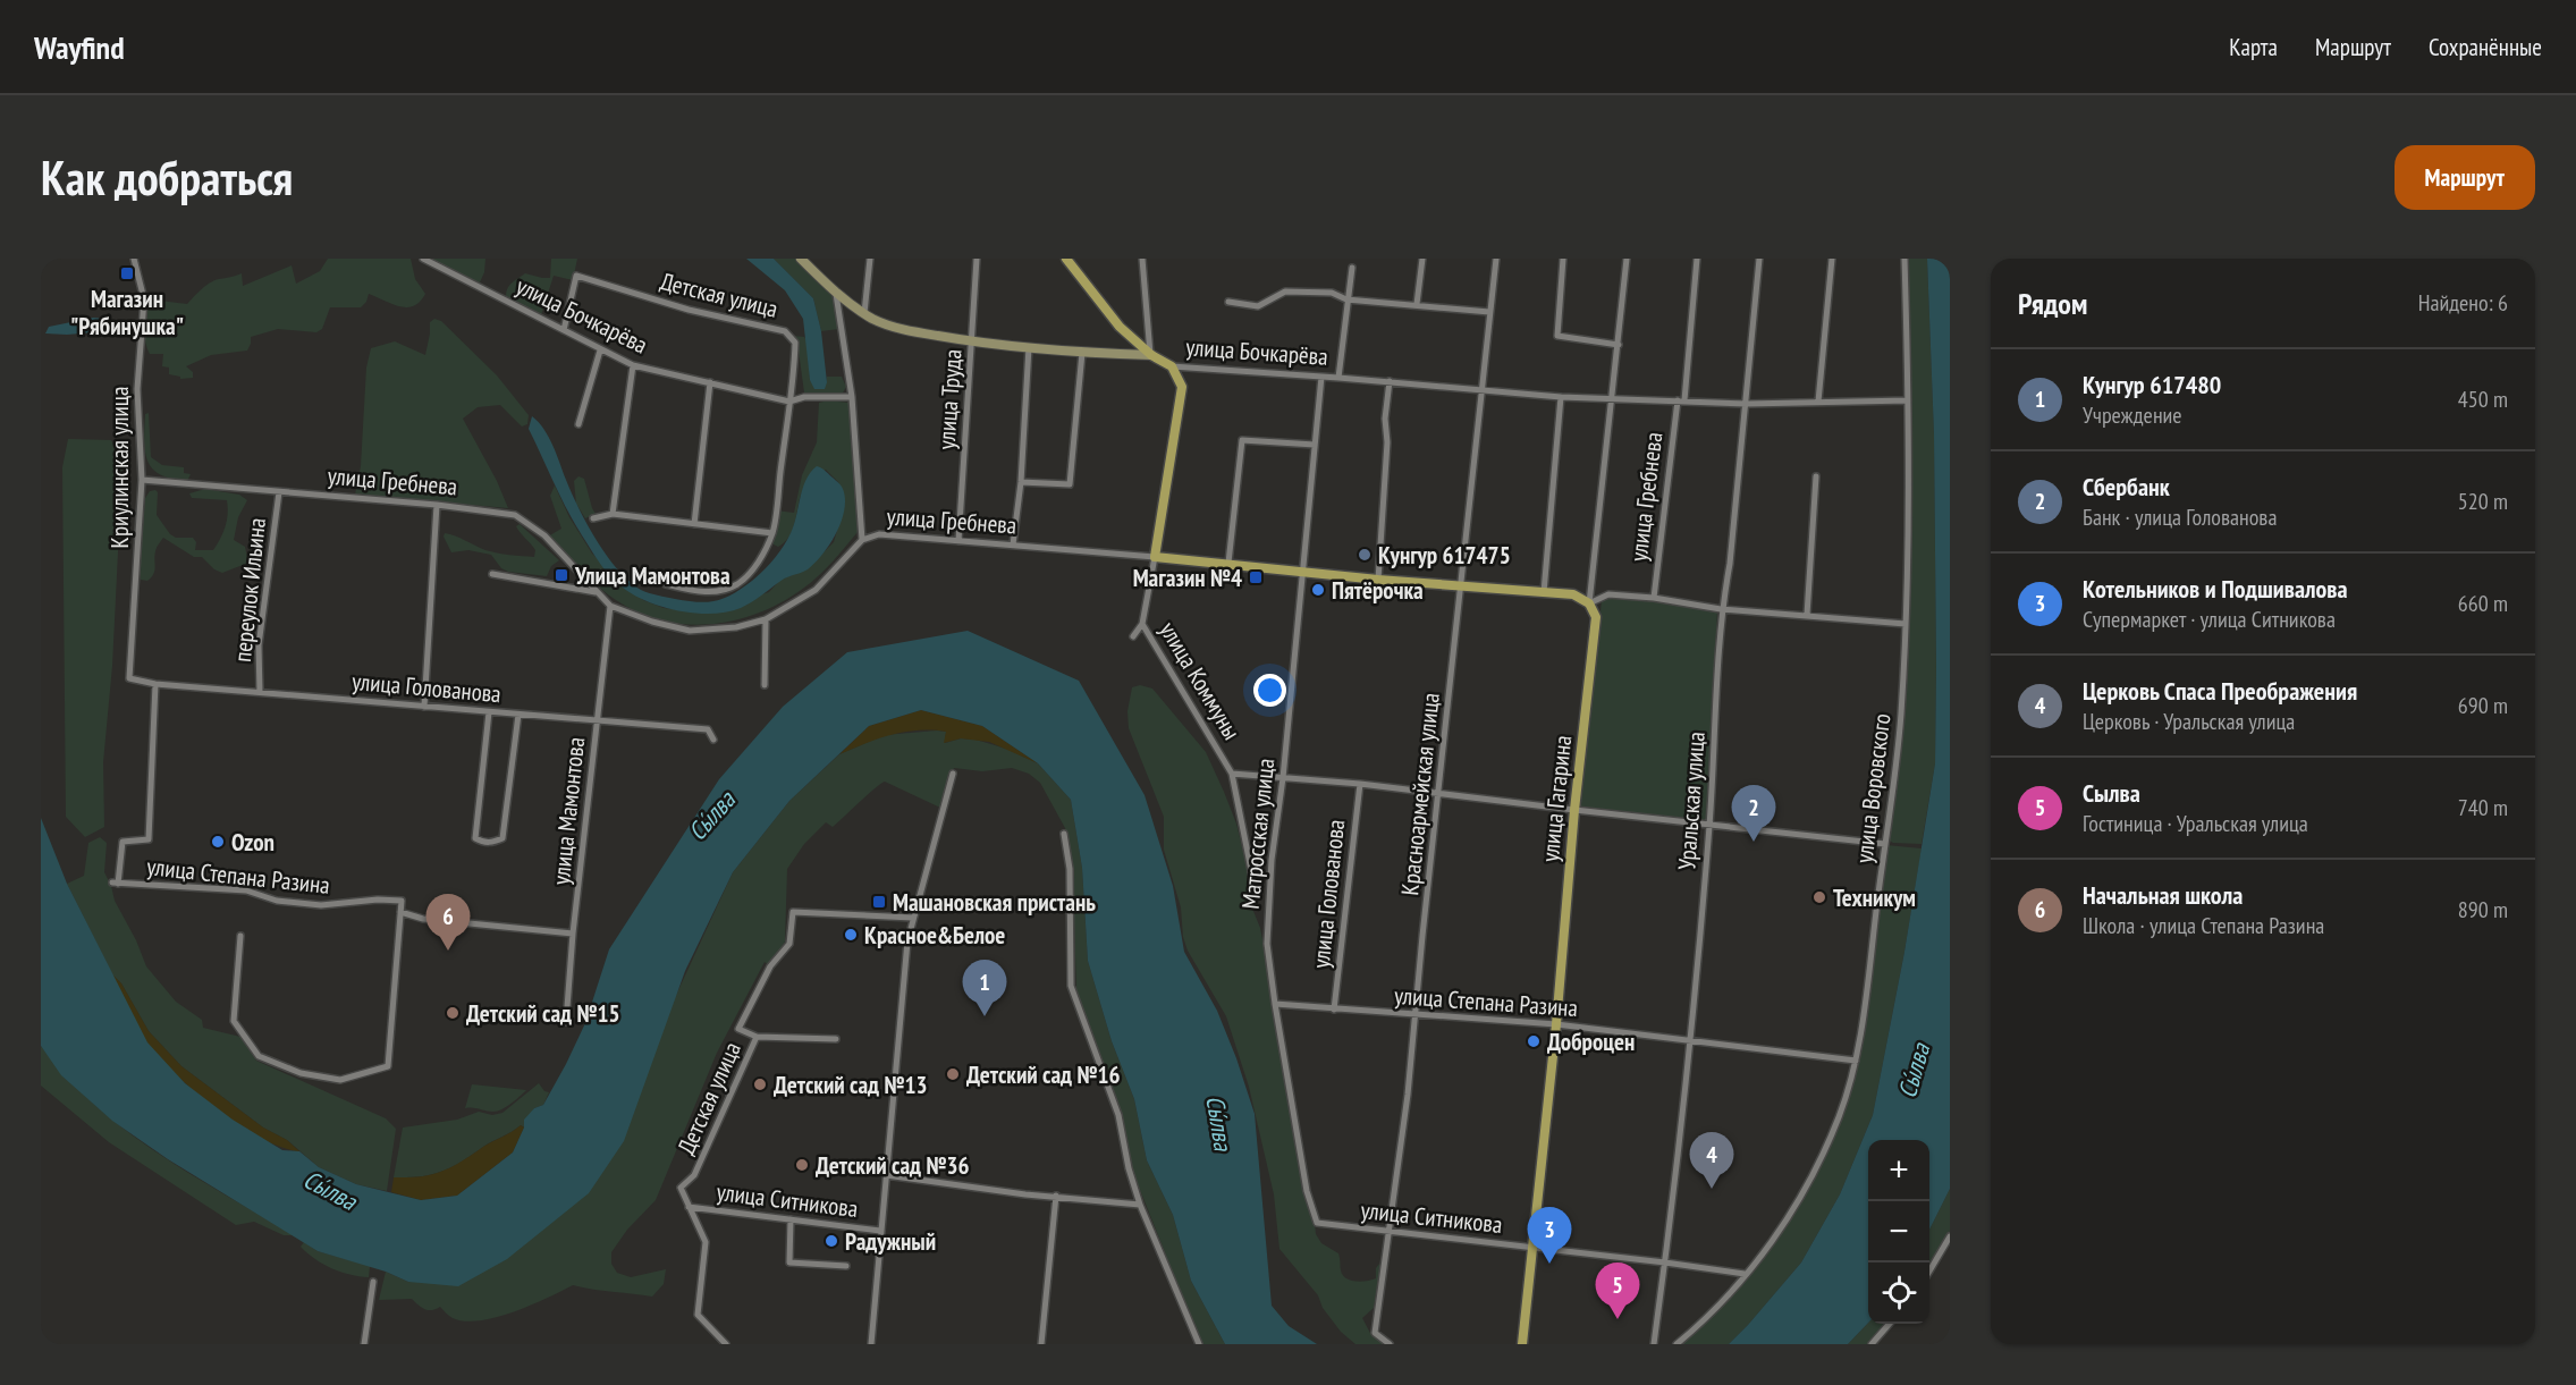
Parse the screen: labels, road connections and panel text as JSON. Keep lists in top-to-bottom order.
{
  "streets": {
    "main road": [
      "улица Бочкарёва",
      "улица Гребнева",
      "улица Коммуны",
      "улица Гагарина"
    ],
    "street": [
      "Детская улица",
      "улица Труда",
      "Криулинская улица",
      "переулок Ильина",
      "улица Голованова",
      "улица Воровского",
      "Красноармейская улица",
      "Уральская улица",
      "улица Мамонтова",
      "Матросская улица",
      "улица Степана Разина",
      "улица Ситникова"
    ]
  },
  "crossings": [
    ["Детская улица", "улица Бочкарёва"],
    ["Детская улица", "улица Ситникова"],
    ["улица Бочкарёва", "улица Труда"],
    ["улица Бочкарёва", "улица Гребнева"],
    ["улица Бочкарёва", "улица Коммуны"],
    ["улица Бочкарёва", "улица Воровского"],
    ["улица Бочкарёва", "Красноармейская улица"],
    ["улица Бочкарёва", "улица Гагарина"],
    ["улица Бочкарёва", "Уральская улица"],
    ["улица Бочкарёва", "Матросская улица"],
    ["улица Труда", "улица Гребнева"],
    ["Криулинская улица", "улица Гребнева"],
    ["Криулинская улица", "улица Голованова"],
    ["улица Гребнева", "переулок Ильина"],
    ["улица Гребнева", "улица Коммуны"],
    ["улица Гребнева", "улица Воровского"],
    ["улица Гребнева", "Красноармейская улица"],
    ["улица Гребнева", "улица Гагарина"],
    ["улица Гребнева", "Уральская улица"],
    ["улица Гребнева", "улица Мамонтова"],
    ["улица Гребнева", "Матросская улица"],
    ["переулок Ильина", "улица Голованова"],
    ["улица Голованова", "улица Мамонтова"],
    ["улица Голованова", "улица Степана Разина"],
    ["улица Воровского", "улица Степана Разина"],
    ["улица Воровского", "улица Ситникова"],
    ["Красноармейская улица", "улица Степана Разина"],
    ["Красноармейская улица", "улица Ситникова"],
    ["улица Гагарина", "улица Степана Разина"],
    ["улица Гагарина", "улица Ситникова"],
    ["Уральская улица", "улица Степана Разина"],
    ["Уральская улица", "улица Ситникова"],
    ["Матросская улица", "улица Степана Разина"],
    ["Матросская улица", "улица Ситникова"]
  ],
  "water": ["Сы́лва"],
  "places": {
    "transit": [
      "Магазин \"Рябинушка\"",
      "Улица Мамонтова",
      "Магазин №4",
      "Машановская пристань"
    ],
    "other": [
      "Кунгур 617475",
      "Пятёрочка",
      "Ozon",
      "Техникум",
      "Красное&Белое",
      "Детский сад №15",
      "Доброцен",
      "Детский сад №16",
      "Детский сад №13",
      "Детский сад №36",
      "Радужный"
    ]
  },
  "page": {
    "header": "Wayfind",
    "nav": ["Карта", "Маршрут", "Сохранённые"],
    "buttons": "Маршрут",
    "title": "Как добраться",
    "heading": ["Рядом", "Найдено: 6"],
    "list": [
      {
        "mark": "1",
        "name": "Кунгур 617480",
        "note": "Учреждение",
        "value": "450 m"
      },
      {
        "mark": "2",
        "name": "Сбербанк",
        "note": "Банк · улица Голованова",
        "value": "520 m"
      },
      {
        "mark": "3",
        "name": "Котельников и Подшивалова",
        "note": "Супермаркет · улица Ситникова",
        "value": "660 m"
      },
      {
        "mark": "4",
        "name": "Церковь Спаса Преображения",
        "note": "Церковь · Уральская улица",
        "value": "690 m"
      },
      {
        "mark": "5",
        "name": "Сылва",
        "note": "Гостиница · Уральская улица",
        "value": "740 m"
      },
      {
        "mark": "6",
        "name": "Начальная школа",
        "note": "Школа · улица Степана Разина",
        "value": "890 m"
      }
    ],
    "pins": [
      "2",
      "6",
      "1",
      "4",
      "3",
      "5"
    ],
    "map_buttons": ["+", "−"]
  }
}
